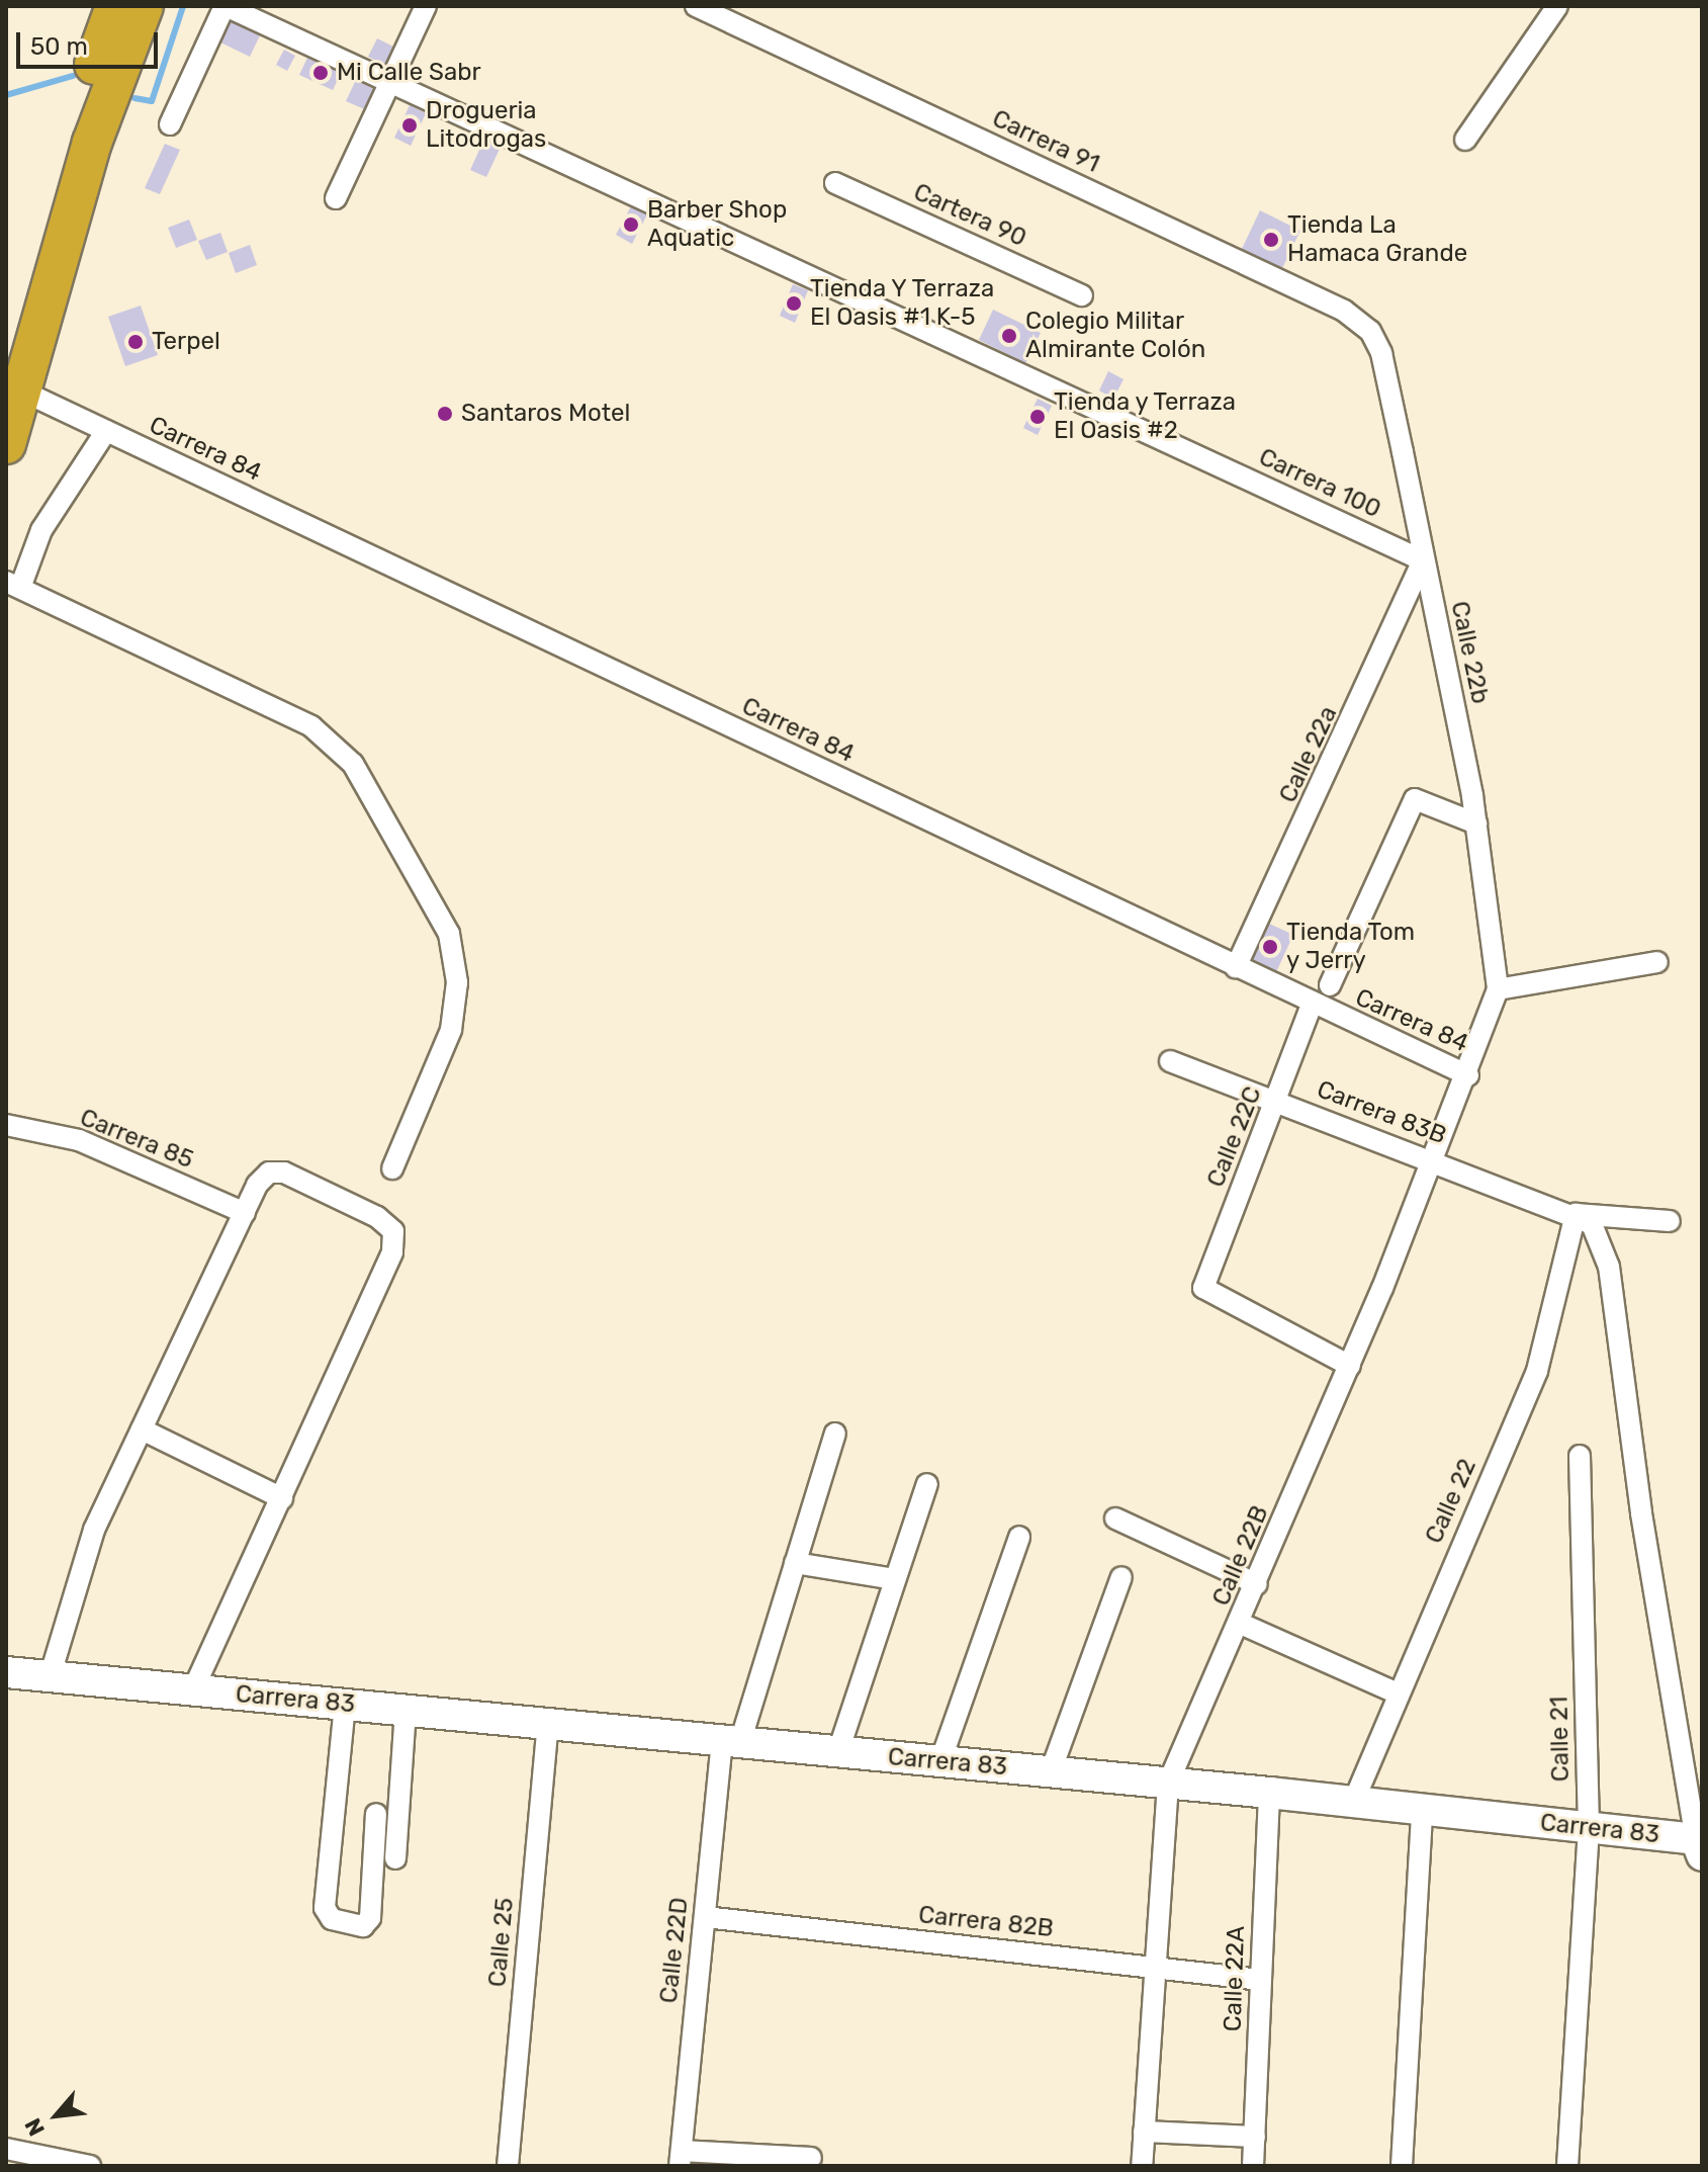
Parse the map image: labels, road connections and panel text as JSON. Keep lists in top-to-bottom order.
{
  "streets": {
    "street": [
      "Carrera 91",
      "Cartera 90",
      "Carrera 84",
      "Carrera 100",
      "Calle 22b",
      "Calle 22a",
      "Carrera 83B",
      "Calle 22C",
      "Carrera 85",
      "Calle 22",
      "Calle 22B",
      "Carrera 83",
      "Calle 21",
      "Carrera 82B",
      "Calle 25",
      "Calle 22D",
      "Calle 22A"
    ]
  },
  "crossings": [
    ["Carrera 91", "Calle 22b"],
    ["Carrera 84", "Calle 22a"],
    ["Carrera 84", "Calle 22C"],
    ["Carrera 84", "Calle 22B"],
    ["Carrera 100", "Calle 22b"],
    ["Carrera 100", "Calle 22a"],
    ["Calle 22b", "Calle 22a"],
    ["Calle 22b", "Calle 22B"],
    ["Carrera 83B", "Calle 22C"],
    ["Carrera 83B", "Calle 22"],
    ["Carrera 83B", "Calle 22B"],
    ["Calle 22C", "Calle 22B"],
    ["Carrera 85", "Carrera 83"],
    ["Calle 22", "Carrera 83"],
    ["Calle 22B", "Carrera 83"],
    ["Calle 22B", "Carrera 82B"],
    ["Carrera 83", "Calle 21"],
    ["Carrera 83", "Calle 25"],
    ["Carrera 83", "Calle 22D"],
    ["Carrera 83", "Calle 22A"],
    ["Carrera 82B", "Calle 22D"],
    ["Carrera 82B", "Calle 22A"]
  ],
  "places": [
    "Mi Calle Sabr",
    "Drogueria Litodrogas",
    "Barber Shop Aquatic",
    "Tienda La Hamaca Grande",
    "Tienda Y Terraza El Oasis #1 K-5",
    "Colegio Militar Almirante Colón",
    "Terpel",
    "Santaros Motel",
    "Tienda y Terraza El Oasis #2",
    "Tienda Tom y Jerry"
  ],
  "scale_bar": "50 m",
  "north": "bottom left"
}
